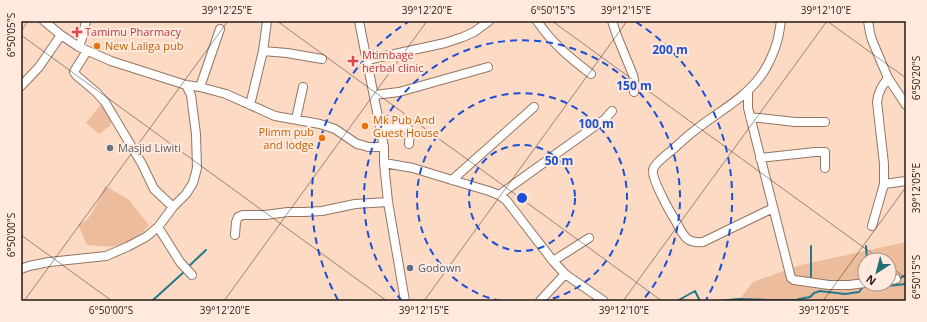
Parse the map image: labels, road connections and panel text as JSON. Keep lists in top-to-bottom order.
{
  "places": {
    "health": ["Tamimu Pharmacy", "Mtimbage herbal clinic"],
    "other": [
      "New Laliga pub",
      "Mk Pub And Guest House",
      "Plimm pub and lodge",
      "Masjid Liwiti",
      "Godown"
    ]
  },
  "north": "bottom left",
  "coordinates": [
    "39°12'25\"E",
    "39°12'20\"E",
    "6°50'15\"S",
    "39°12'15\"E",
    "39°12'10\"E",
    "6°50'05\"S",
    "6°50'20\"S",
    "39°12'05\"E",
    "6°50'00\"S"
  ],
  "rings": [
    "200 m",
    "150 m",
    "100 m",
    "50 m"
  ]
}
